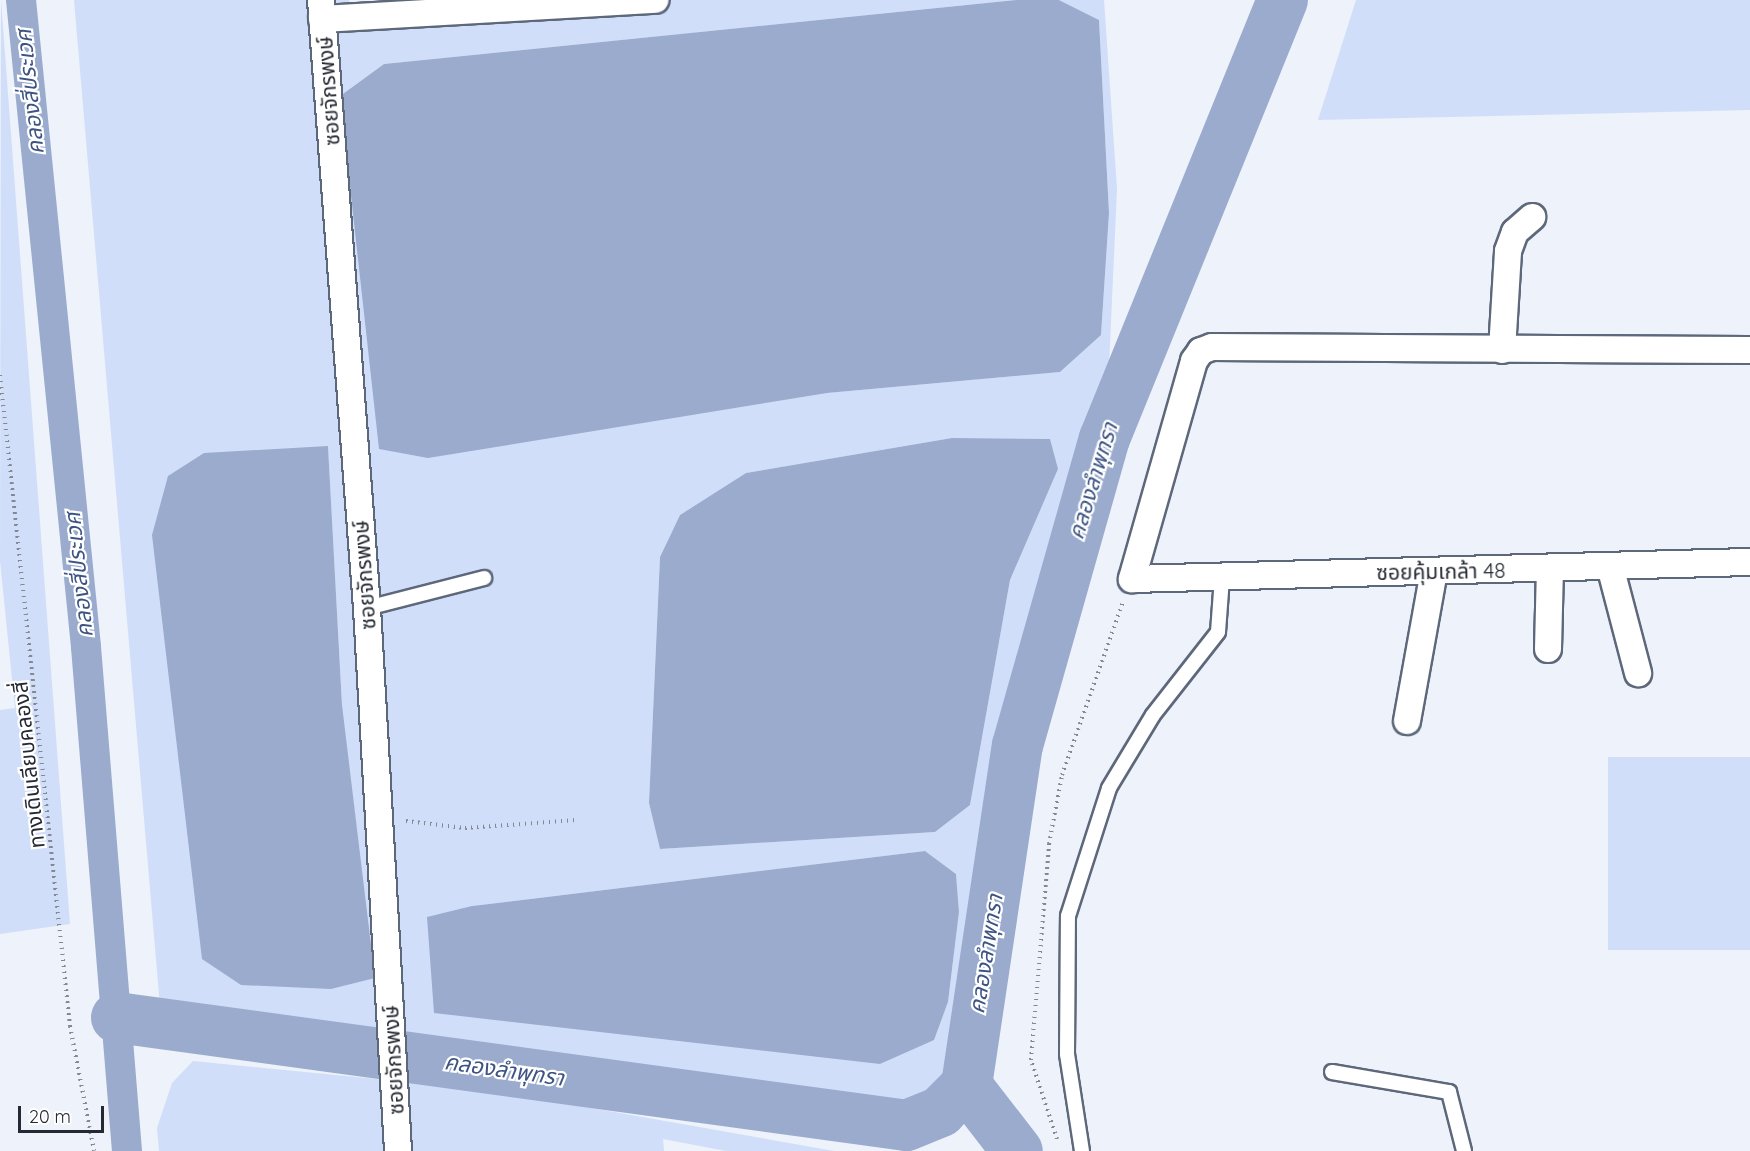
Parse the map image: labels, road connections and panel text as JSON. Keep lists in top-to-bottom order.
{
  "streets": {
    "street": ["ซอยจักรพงษ์", "ซอยคุ้มเกล้า 48"],
    "path": ["ทางเดินเลียบคลองสี่"]
  },
  "water": ["คลองสี่ประเวศ", "คลองลำพุทรา"],
  "scale_bar": "20 m"
}
